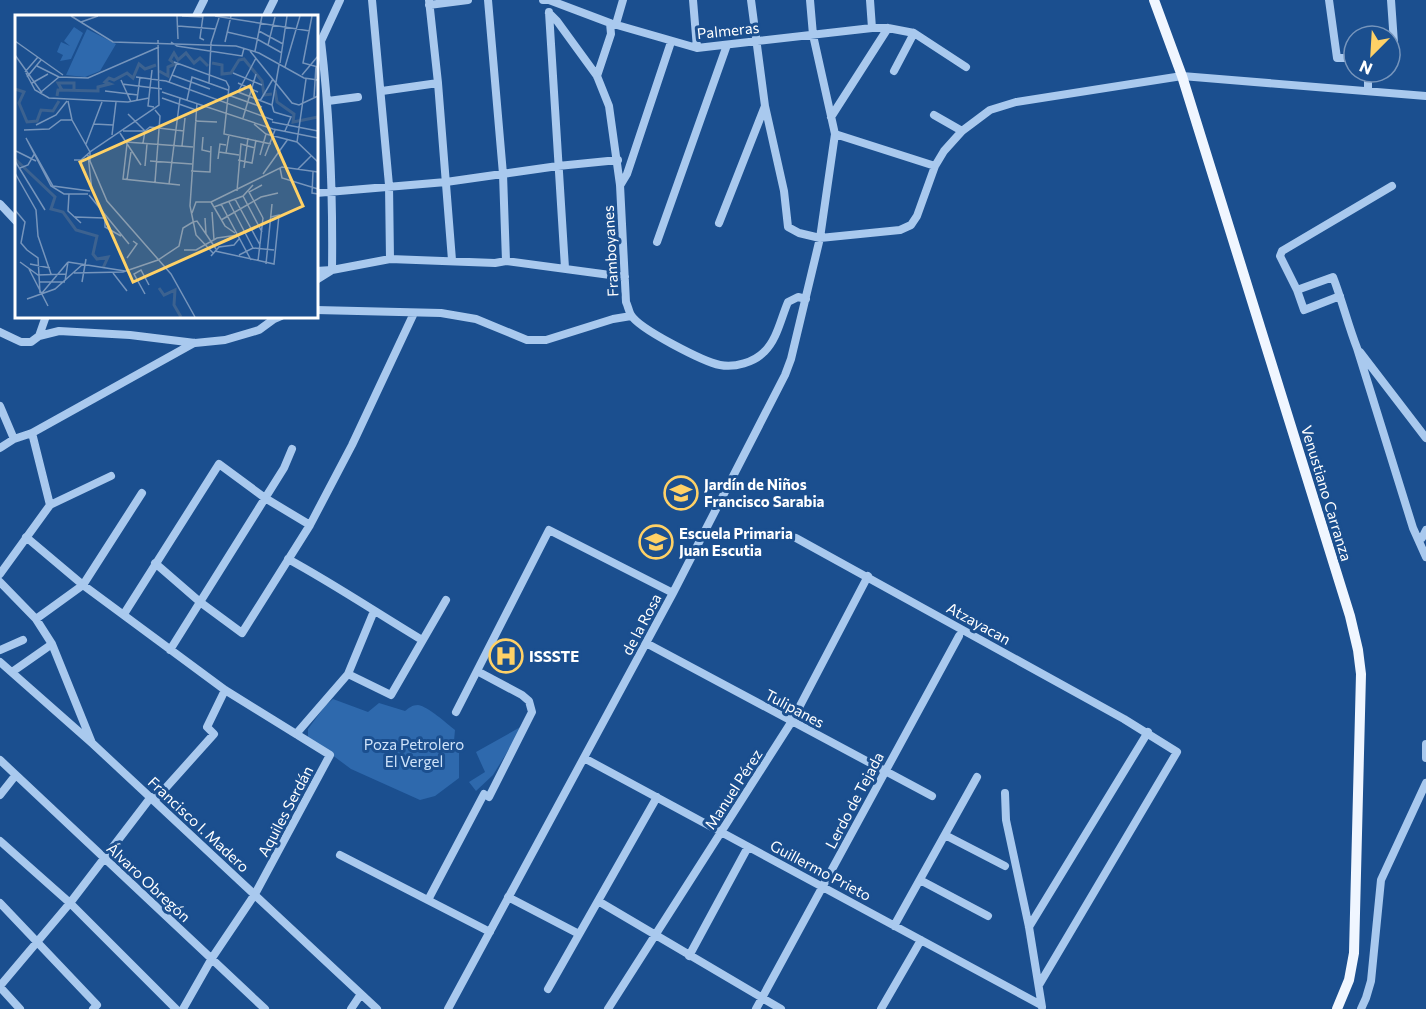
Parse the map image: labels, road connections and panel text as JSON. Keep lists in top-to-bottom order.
{
  "streets": {
    "main road": ["Venustiano Carranza"],
    "street": [
      "Palmeras",
      "Framboyanes",
      "Atzayacan",
      "de la Rosa",
      "Tulipanes",
      "Manuel Pérez",
      "Lerdo de Tejada",
      "Aquiles Serdán",
      "Francisco I. Madero",
      "Guillermo Prieto",
      "Álvaro Obregón"
    ]
  },
  "crossings": [
    ["Framboyanes", "de la Rosa"],
    ["Atzayacan", "Manuel Pérez"],
    ["de la Rosa", "Tulipanes"],
    ["de la Rosa", "Guillermo Prieto"],
    ["Tulipanes", "Manuel Pérez"],
    ["Tulipanes", "Lerdo de Tejada"],
    ["Manuel Pérez", "Guillermo Prieto"],
    ["Lerdo de Tejada", "Guillermo Prieto"],
    ["Aquiles Serdán", "Francisco I. Madero"],
    ["Aquiles Serdán", "Álvaro Obregón"]
  ],
  "parks": ["Poza Petrolero El Vergel"],
  "places": {
    "school or university": ["Jardín de Niños Francisco Sarabia", "Escuela Primaria Juan Escutia"],
    "hospital": ["ISSSTE"]
  },
  "north": "bottom left"
}
